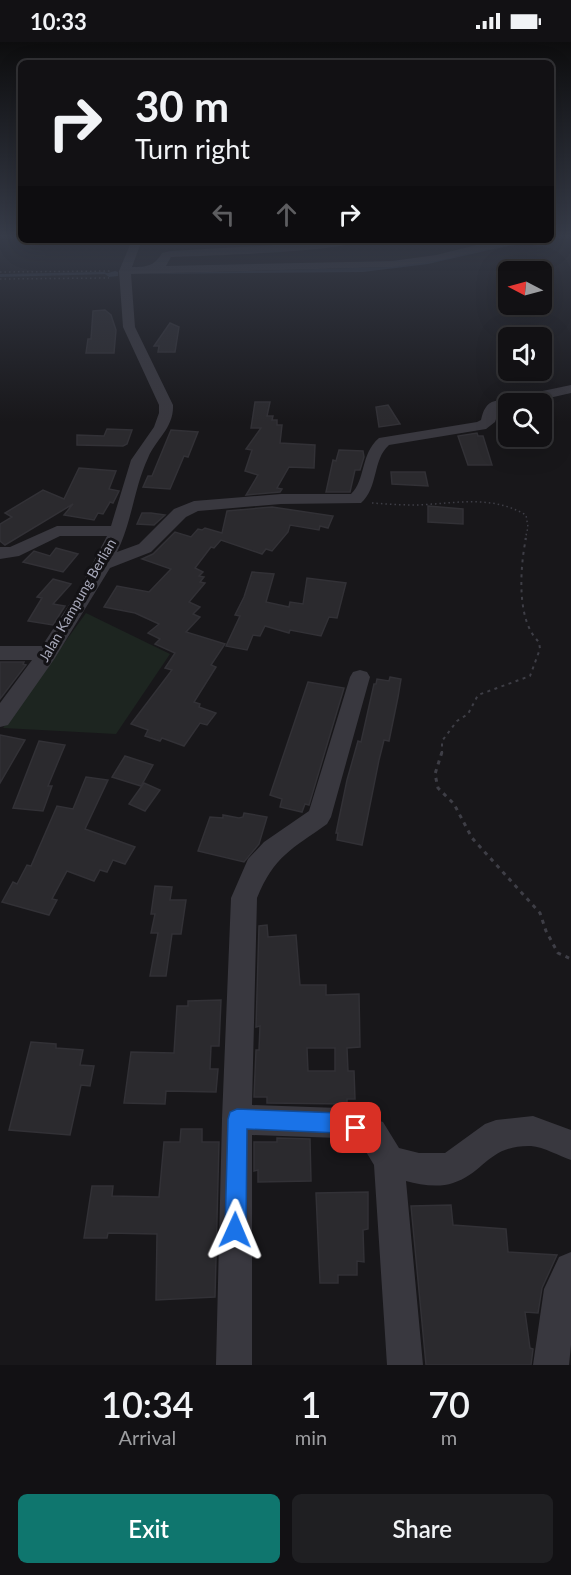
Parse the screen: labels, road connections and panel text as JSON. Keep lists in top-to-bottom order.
{
  "streets": {
    "street": ["Jalan Kampung Berlian"]
  },
  "north": "left",
  "page": {
    "status": "10:33",
    "turn": ["30 m", "Turn right"],
    "eta": [
      "10:34",
      "Arrival",
      "1",
      "min",
      "70",
      "m"
    ],
    "buttons": ["Exit", "Share"]
  }
}
